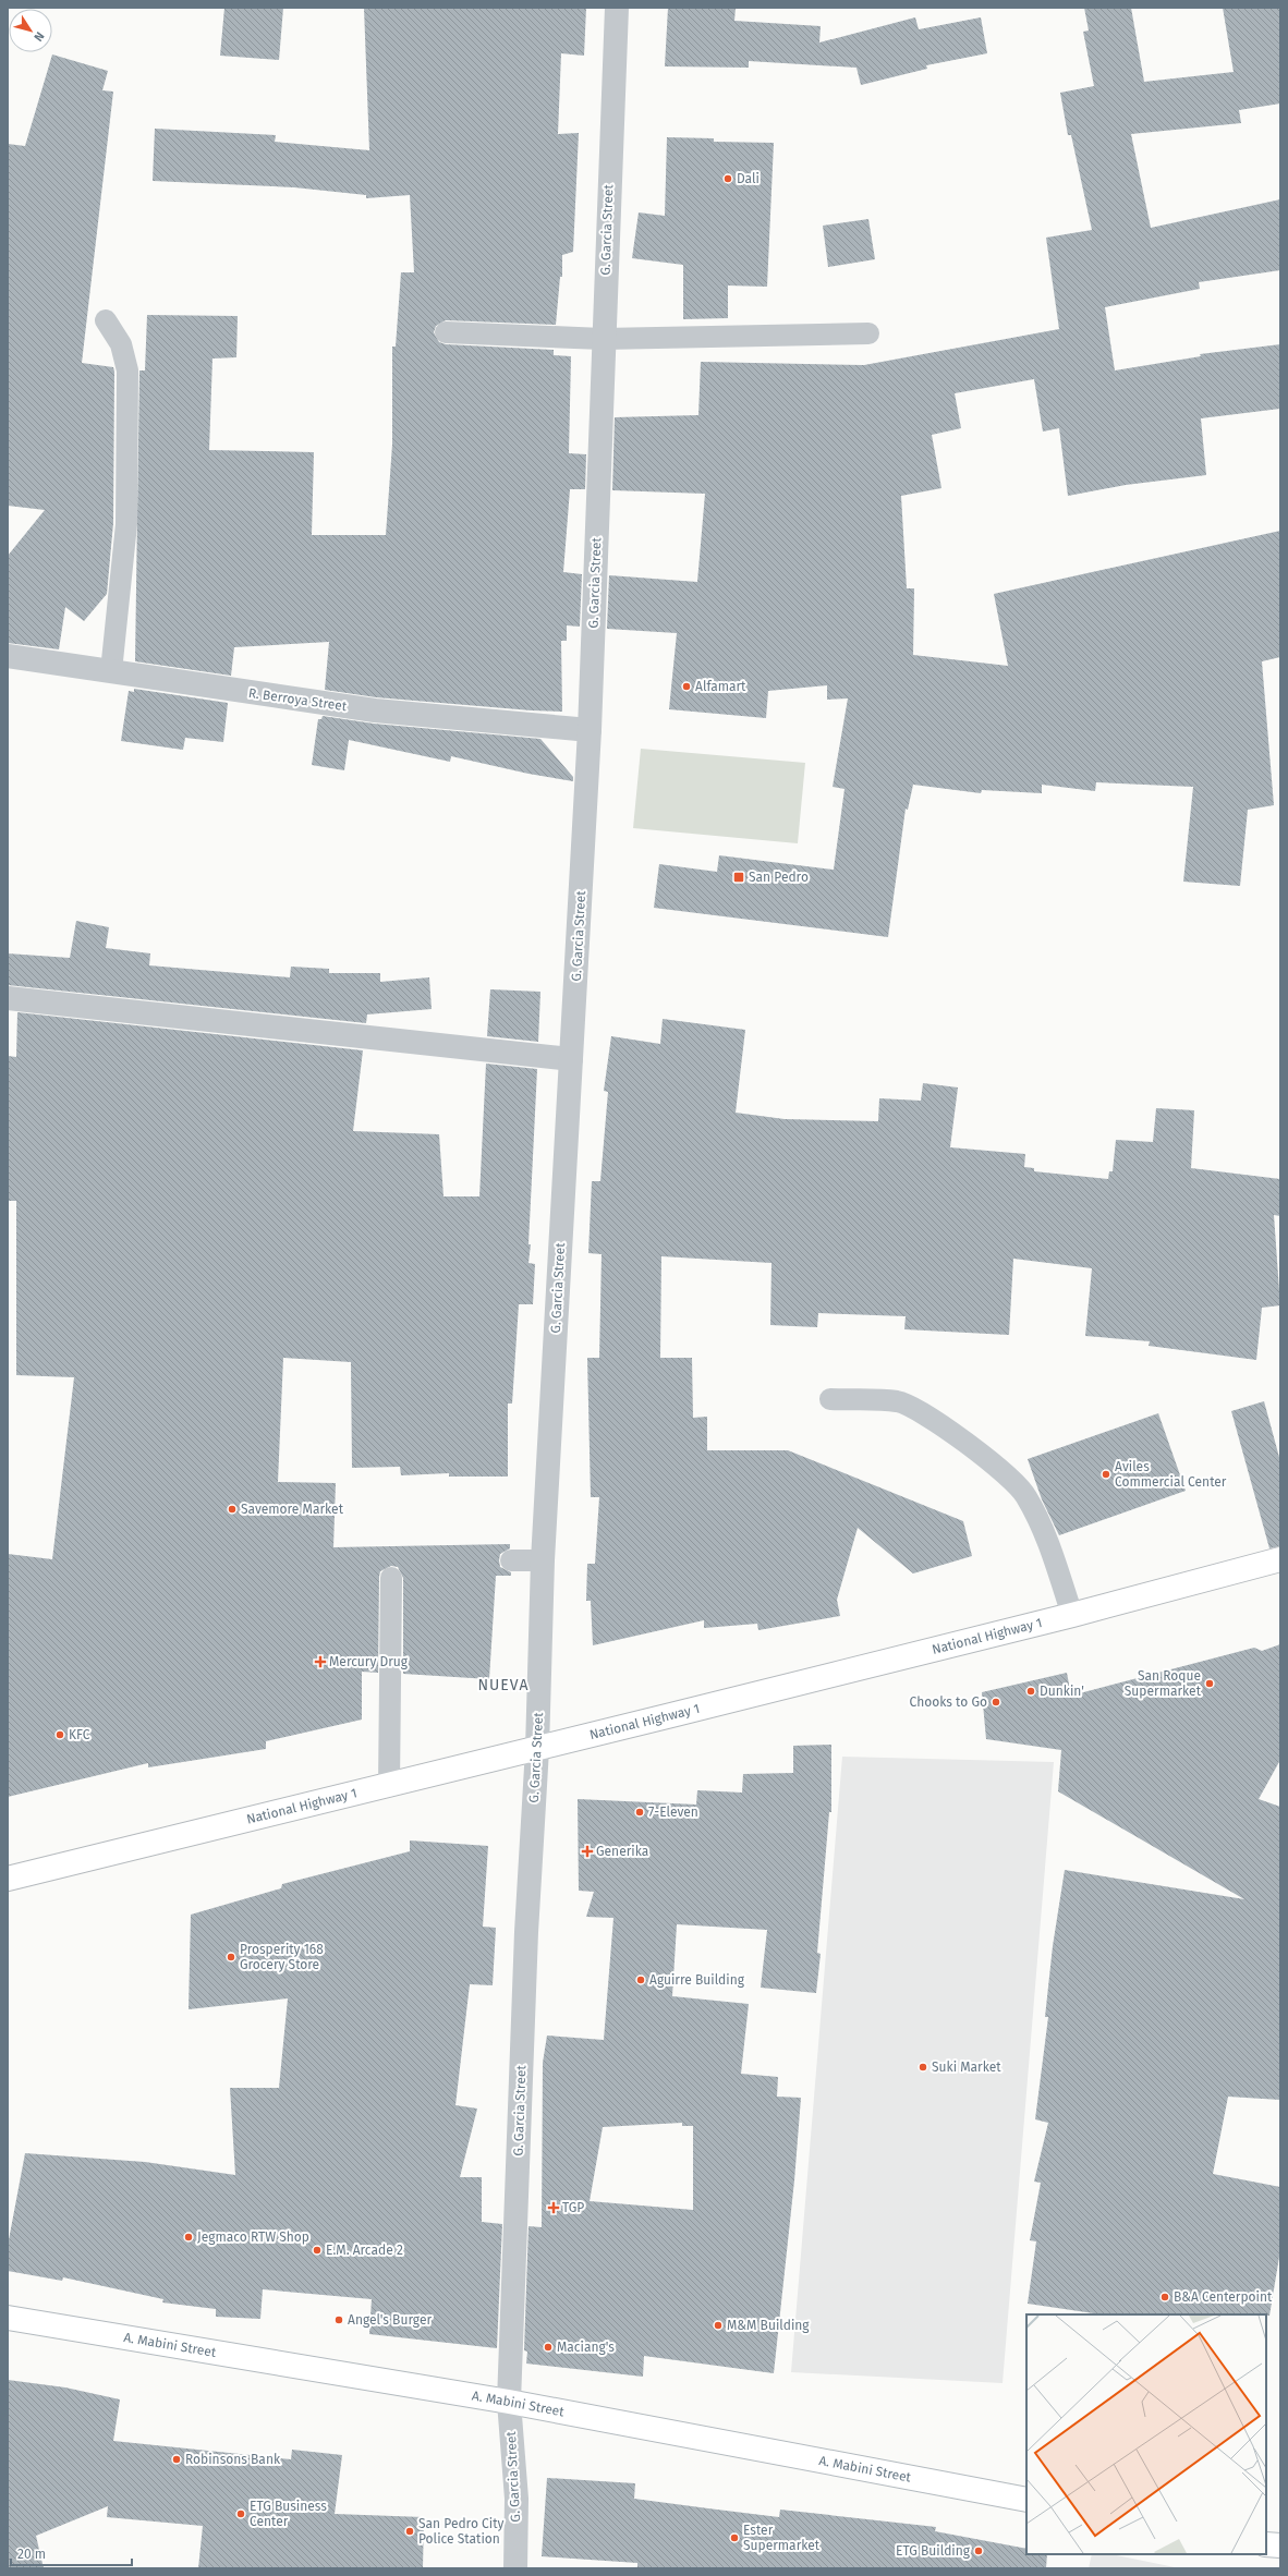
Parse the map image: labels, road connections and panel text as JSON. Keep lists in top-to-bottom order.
{
  "streets": {
    "main road": ["National Highway 1", "A. Mabini Street"],
    "street": ["G. Garcia Street", "R. Berroya Street"]
  },
  "crossings": [
    ["G. Garcia Street", "R. Berroya Street"],
    ["G. Garcia Street", "National Highway 1"],
    ["G. Garcia Street", "A. Mabini Street"]
  ],
  "districts": ["NUEVA"],
  "places": {
    "other": [
      "Dali",
      "Alfamart",
      "Aviles Commercial Center",
      "Savemore Market",
      "San Roque Supermarket",
      "Dunkin'",
      "Chooks to Go",
      "KFC",
      "7-Eleven",
      "Prosperity 168 Grocery Store",
      "Aguirre Building",
      "Suki Market",
      "Jegmaco RTW Shop",
      "E.M. Arcade 2",
      "B&A Centerpoint",
      "Angel's Burger",
      "M&M Building",
      "Maciang's",
      "Robinsons Bank",
      "ETG Business Center",
      "San Pedro City Police Station",
      "Ester Supermarket",
      "ETG Building"
    ],
    "transit": ["San Pedro"],
    "health": ["Mercury Drug", "Generika", "TGP"]
  },
  "scale_bar": "20 m",
  "north": "bottom right"
}
